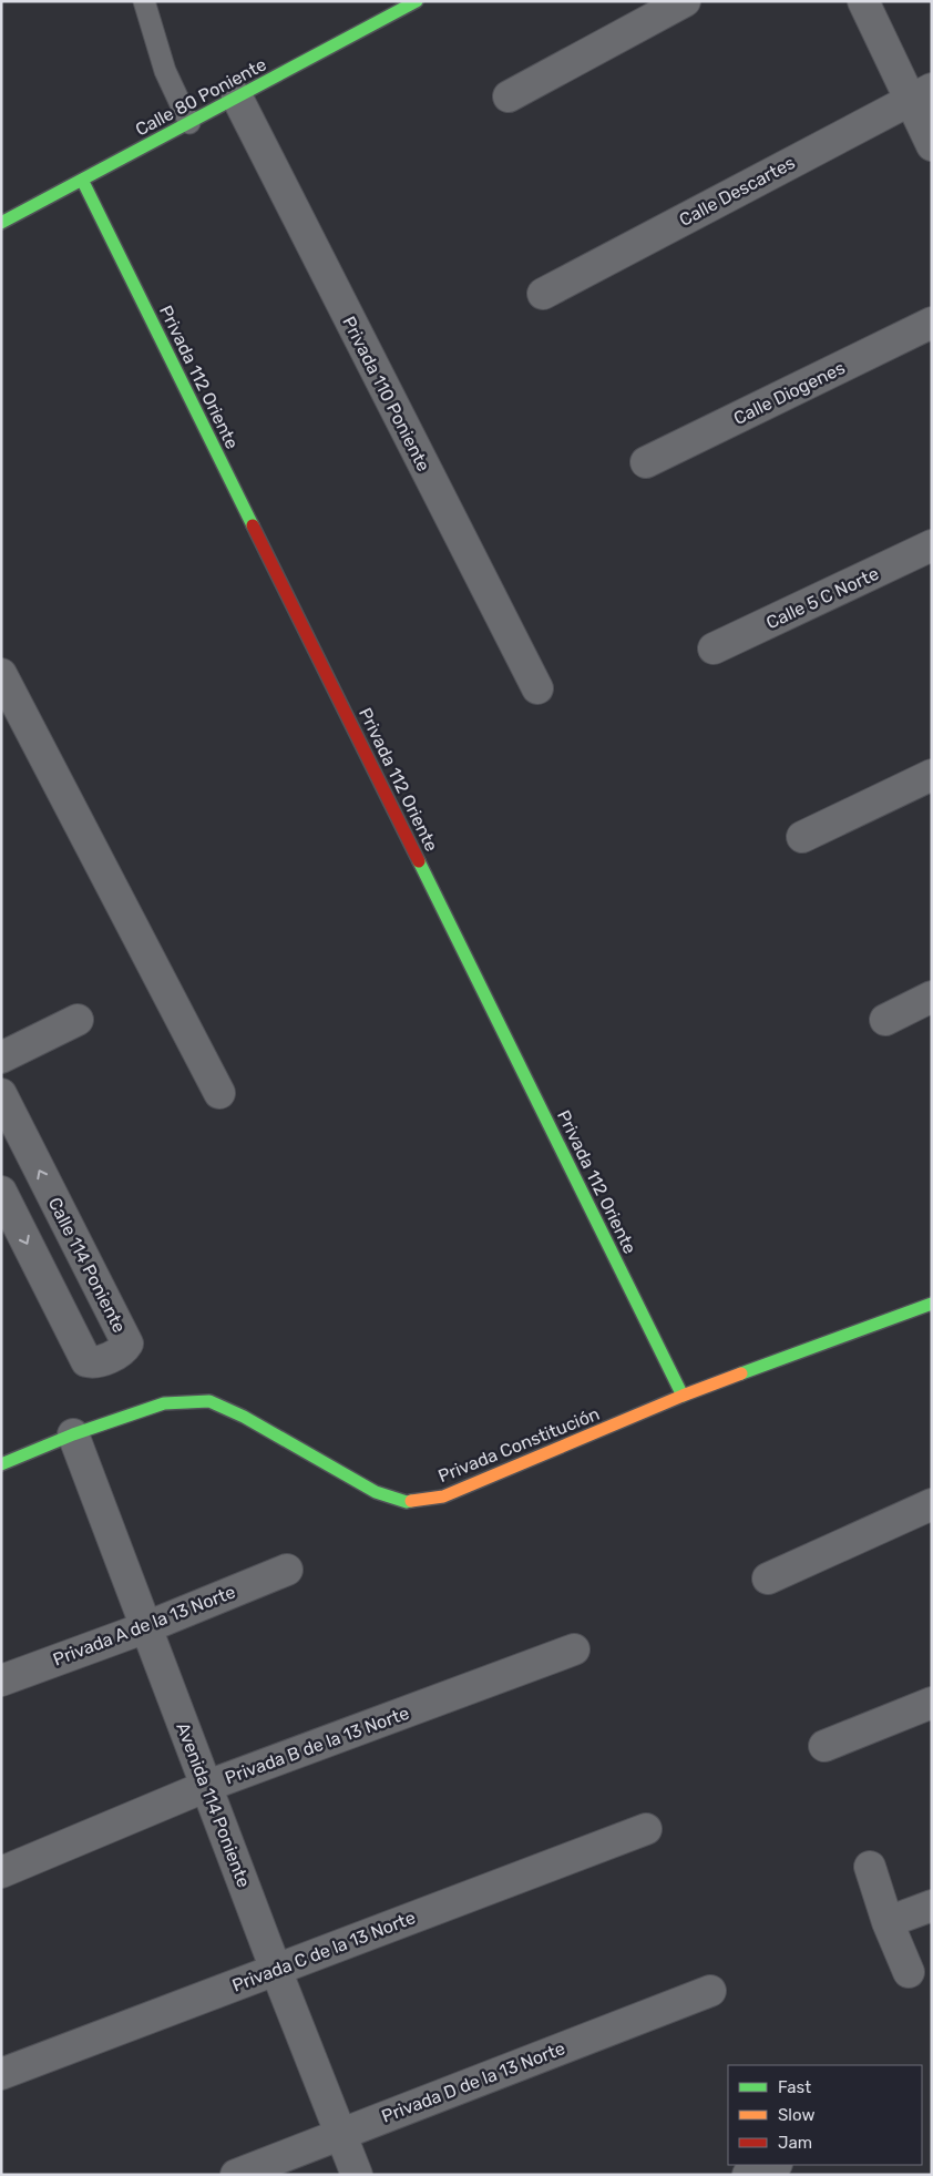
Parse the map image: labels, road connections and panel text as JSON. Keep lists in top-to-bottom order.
{
  "streets": {
    "street": [
      "Calle 80 Poniente",
      "Calle Descartes",
      "Privada 112 Oriente",
      "Calle Diogenes",
      "Privada 110 Poniente",
      "Calle 5 C Norte",
      "Calle 114 Poniente",
      "Privada Constitución",
      "Privada A de la 13 Norte",
      "Privada B de la 13 Norte",
      "Avenida 114 Poniente",
      "Privada C de la 13 Norte",
      "Privada D de la 13 Norte"
    ]
  },
  "crossings": [
    ["Calle 80 Poniente", "Privada 112 Oriente"],
    ["Calle 80 Poniente", "Privada 110 Poniente"],
    ["Privada 112 Oriente", "Privada Constitución"],
    ["Privada Constitución", "Avenida 114 Poniente"],
    ["Privada A de la 13 Norte", "Avenida 114 Poniente"],
    ["Privada B de la 13 Norte", "Avenida 114 Poniente"],
    ["Avenida 114 Poniente", "Privada C de la 13 Norte"],
    ["Avenida 114 Poniente", "Privada D de la 13 Norte"]
  ],
  "legend": ["Fast", "Slow", "Jam"]
}
